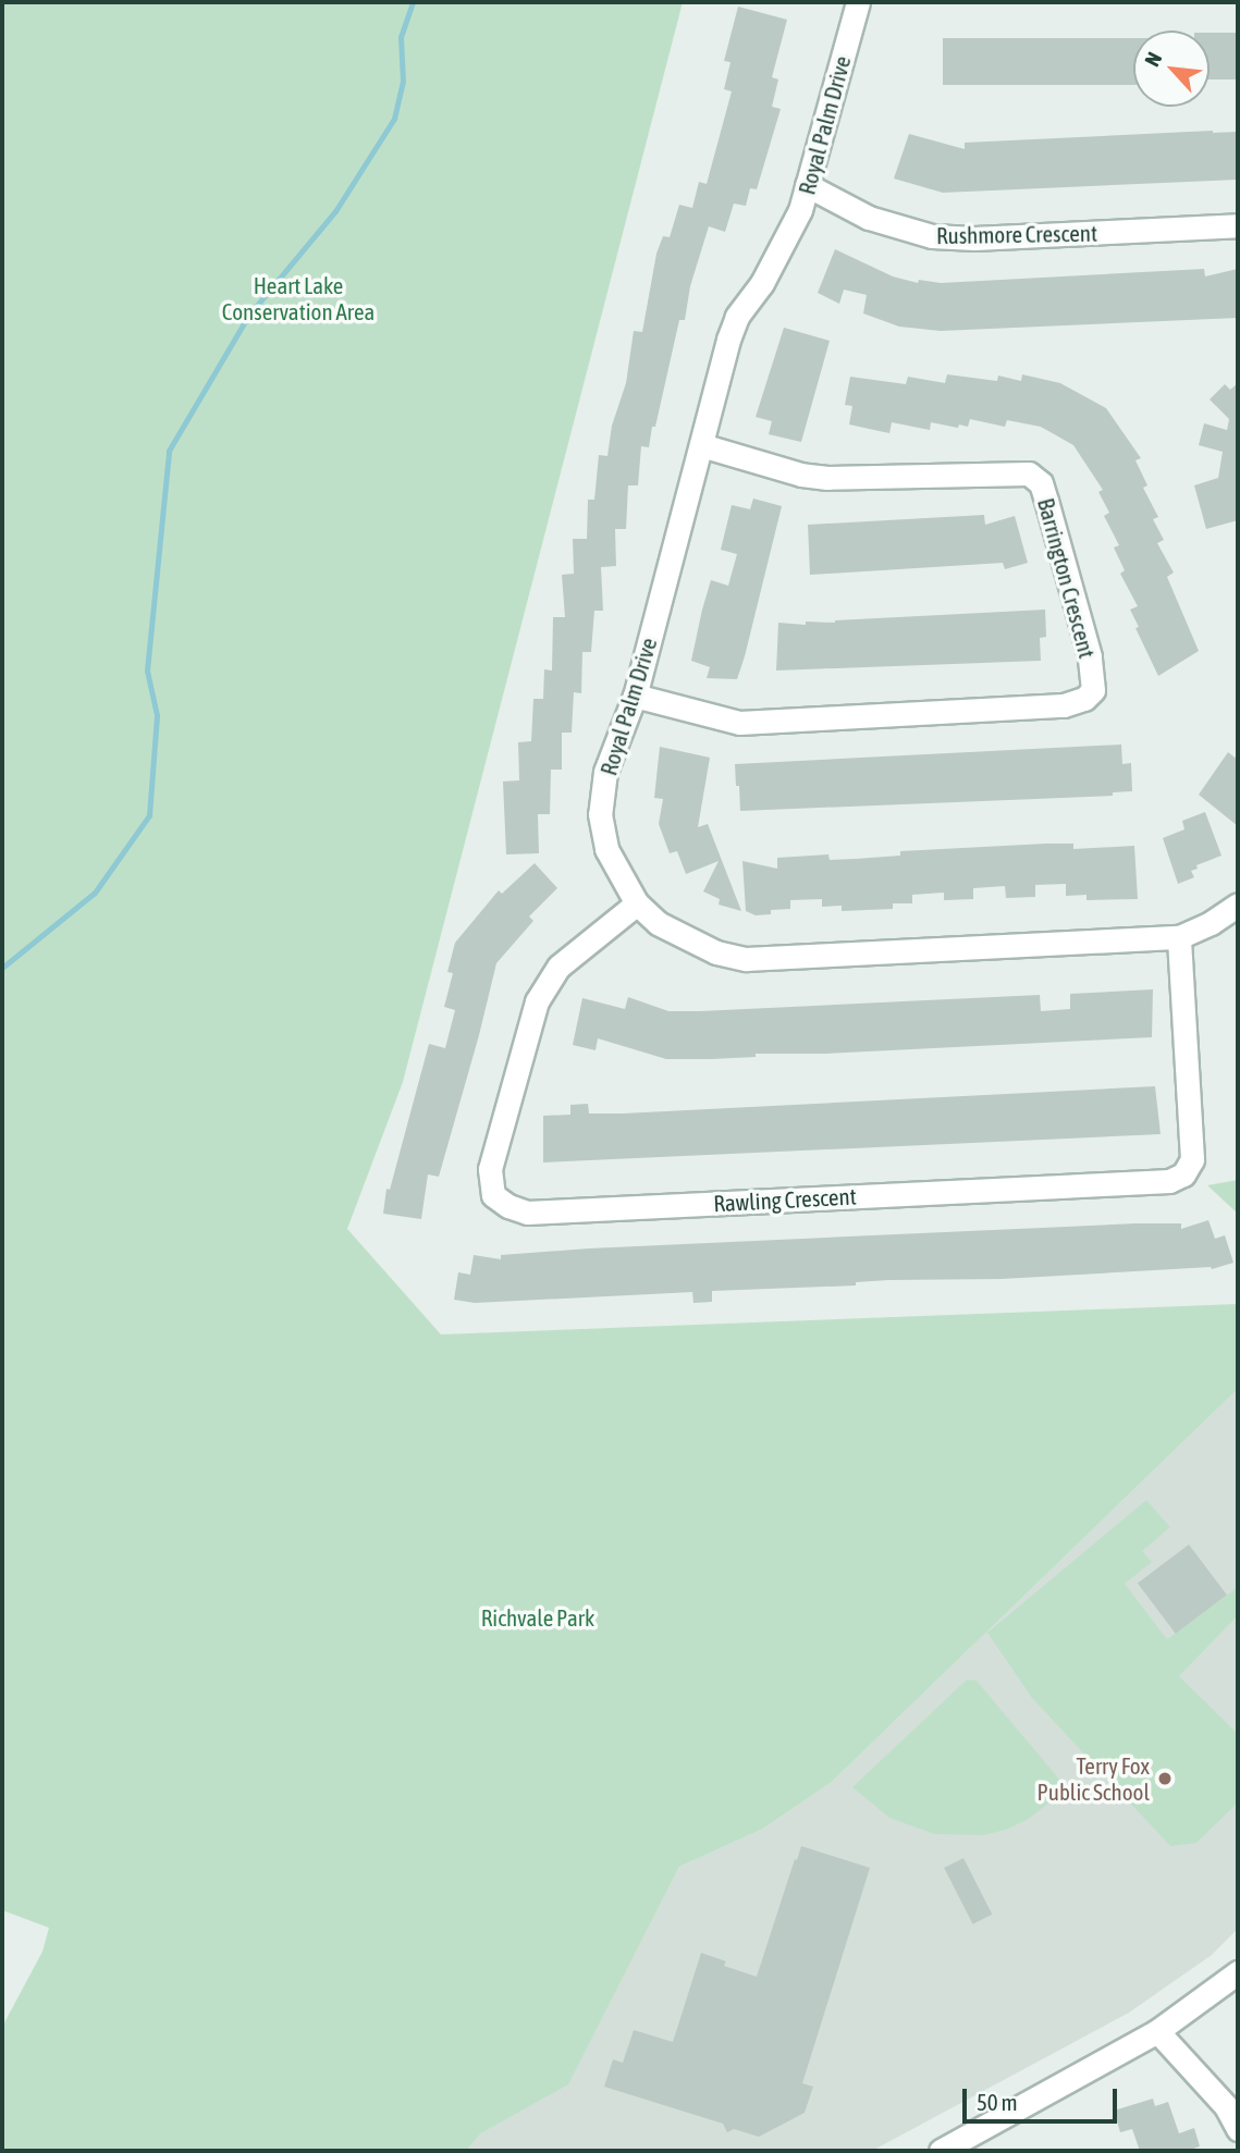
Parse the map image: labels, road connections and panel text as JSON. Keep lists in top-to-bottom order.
{
  "streets": {
    "street": [
      "Royal Palm Drive",
      "Rushmore Crescent",
      "Barrington Crescent",
      "Rawling Crescent"
    ]
  },
  "crossings": [
    ["Royal Palm Drive", "Rushmore Crescent"],
    ["Royal Palm Drive", "Barrington Crescent"],
    ["Royal Palm Drive", "Rawling Crescent"]
  ],
  "parks": ["Heart Lake Conservation Area", "Richvale Park"],
  "places": ["Terry Fox Public School"],
  "scale_bar": "50 m",
  "north": "top left"
}
